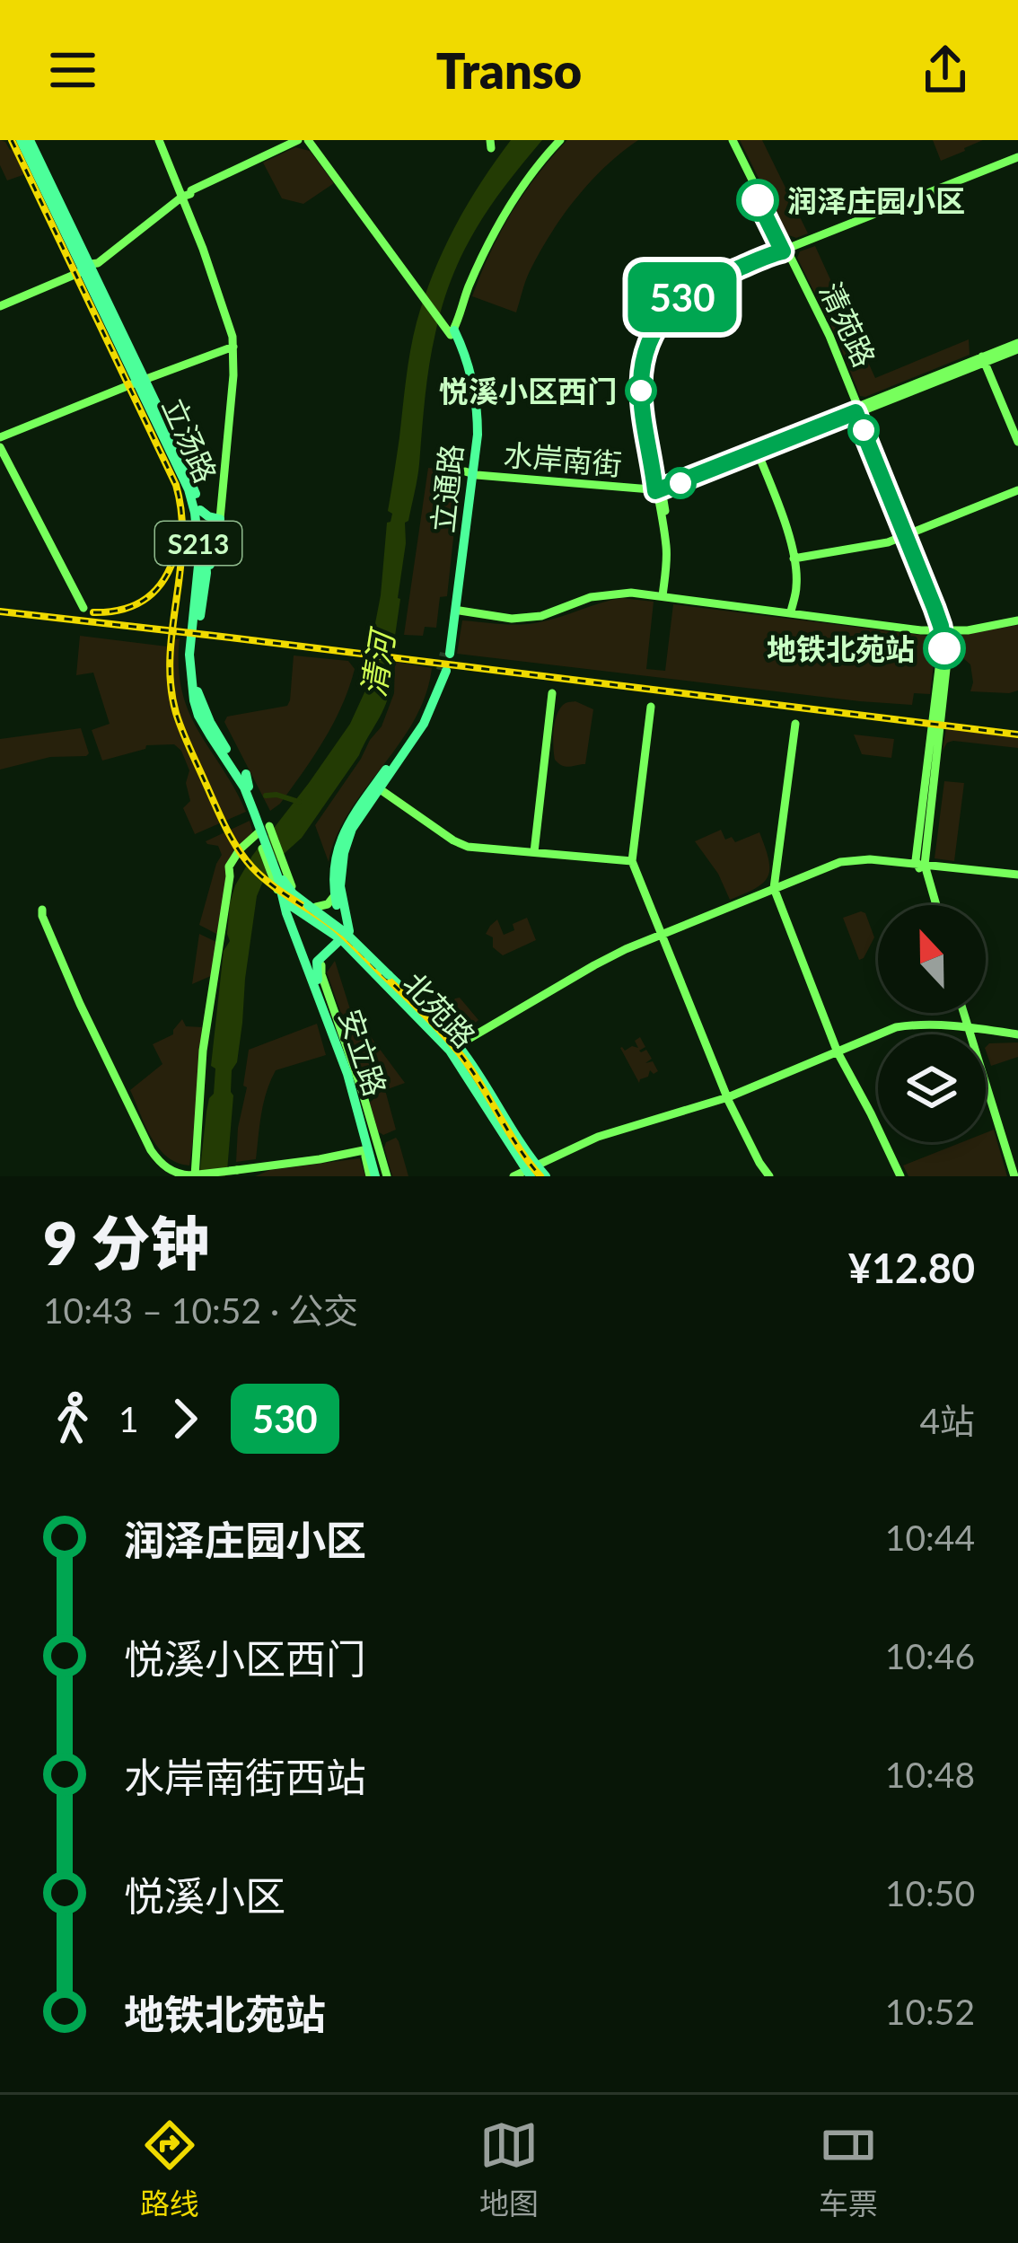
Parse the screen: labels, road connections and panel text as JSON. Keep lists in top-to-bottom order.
{
  "streets": {
    "main road": [
      "立汤路",
      "立通路",
      "S213",
      "北苑路",
      "安立路"
    ],
    "street": ["清苑路", "水岸南街"]
  },
  "crossings": [
    ["清苑路", "水岸南街"],
    ["水岸南街", "立通路"],
    ["北苑路", "安立路"]
  ],
  "water": ["清河"],
  "places": ["润泽庄园小区", "悦溪小区西门", "地铁北苑站"],
  "lines": ["bus line 530"],
  "north": "top",
  "page": {
    "header": "Transo",
    "on_map": "530",
    "heading": ["9 分钟", "10:43 – 10:52 · 公交", "¥12.80"],
    "legs": ["1", "530", "4站"],
    "list": [
      {
        "name": "润泽庄园小区",
        "value": "10:44"
      },
      {
        "name": "悦溪小区西门",
        "value": "10:46"
      },
      {
        "name": "水岸南街西站",
        "value": "10:48"
      },
      {
        "name": "悦溪小区",
        "value": "10:50"
      },
      {
        "name": "地铁北苑站",
        "value": "10:52"
      }
    ],
    "tabs": ["路线", "地图", "车票"]
  }
}
